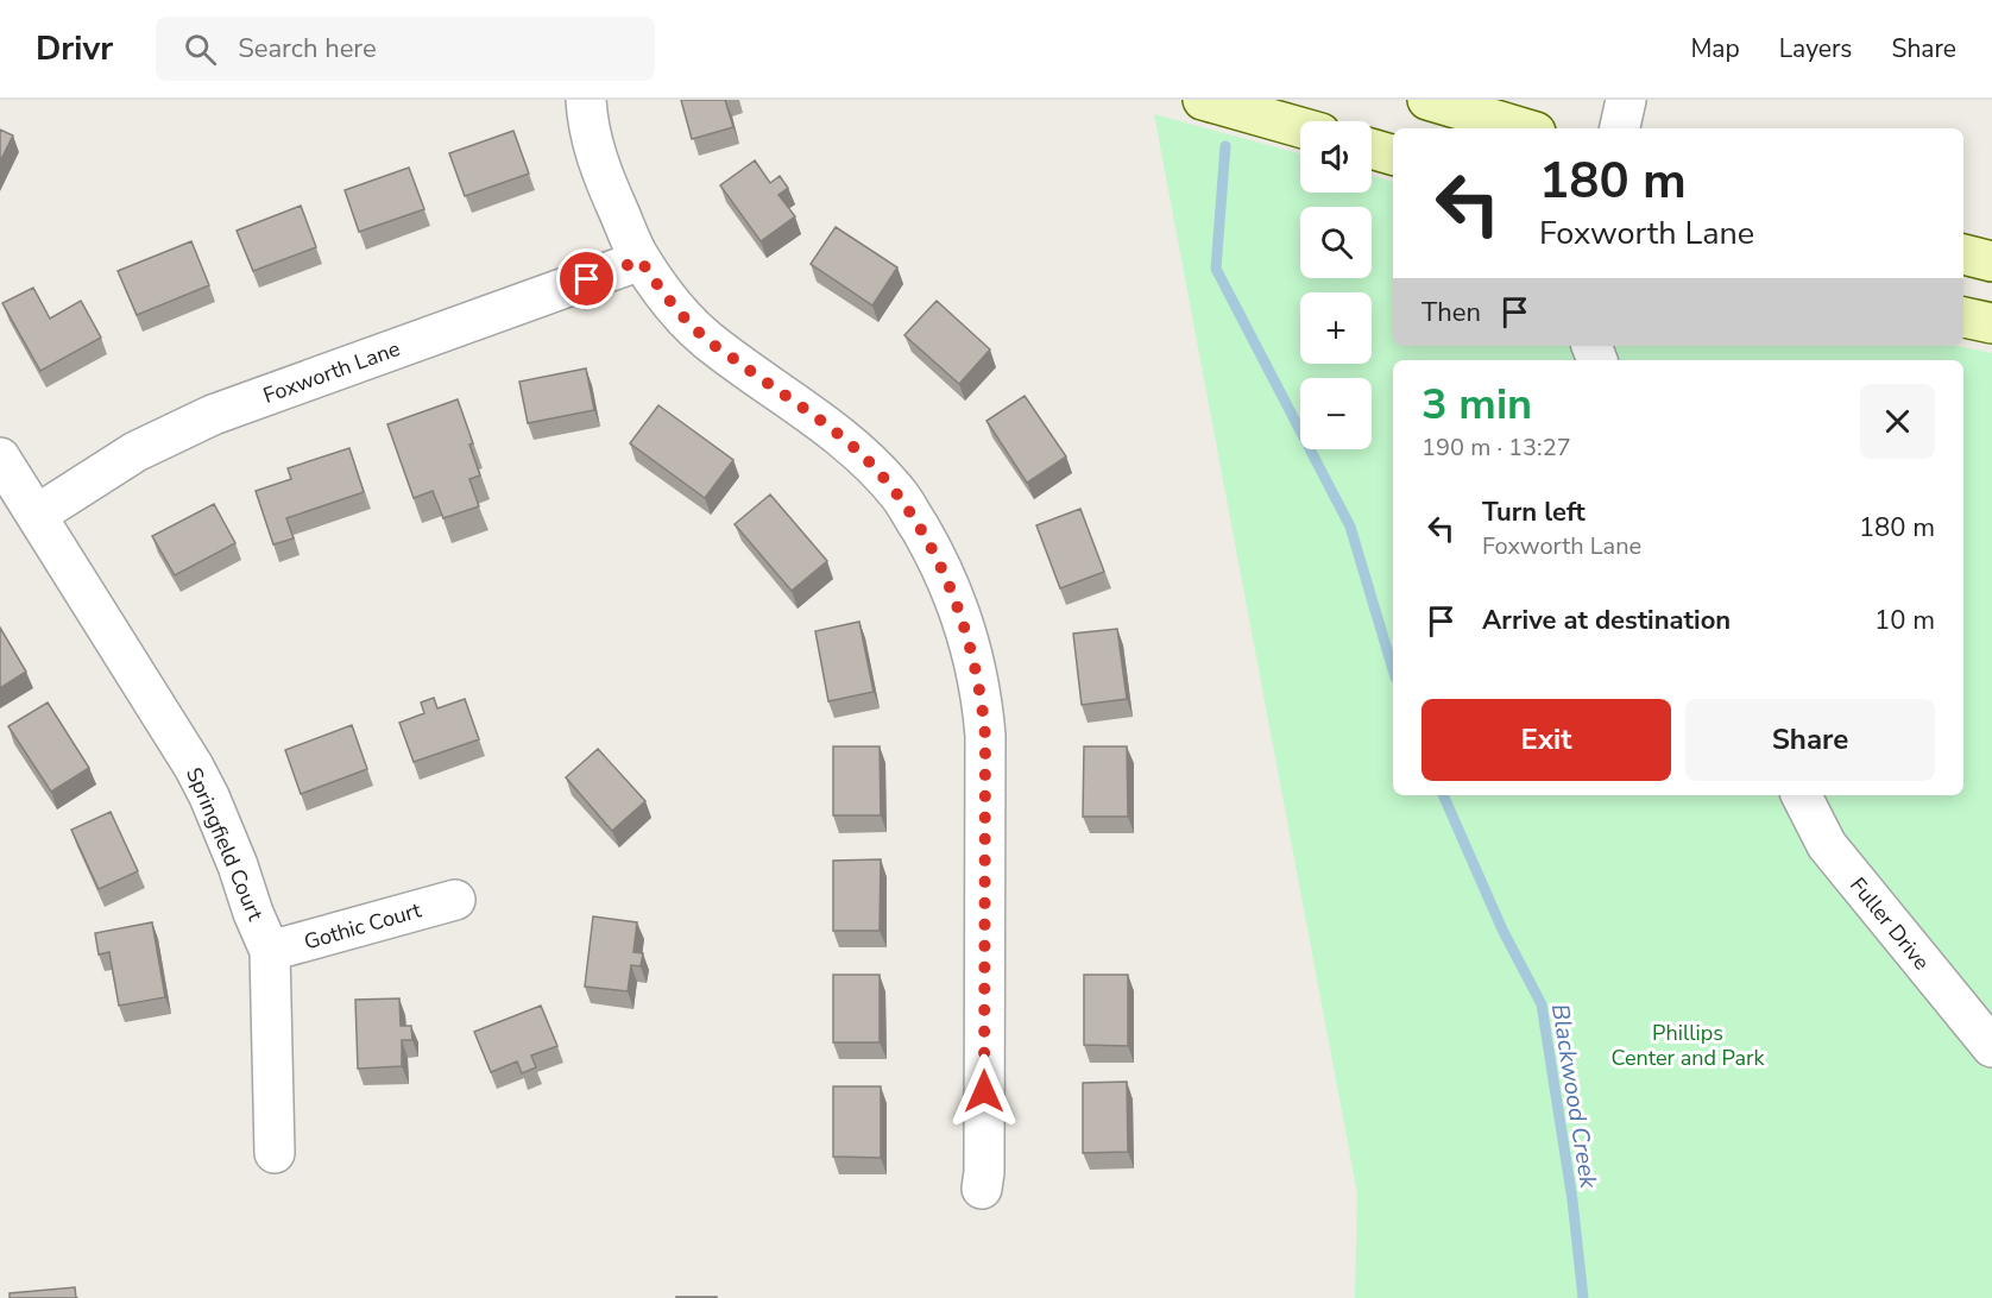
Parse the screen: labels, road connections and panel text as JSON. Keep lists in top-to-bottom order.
{
  "streets": {
    "street": [
      "Foxworth Lane",
      "Springfield Court",
      "Fuller Drive",
      "Gothic Court"
    ]
  },
  "crossings": [
    ["Foxworth Lane", "Springfield Court"],
    ["Springfield Court", "Gothic Court"]
  ],
  "water": ["Blackwood Creek"],
  "parks": ["Phillips Center and Park"],
  "page": {
    "header": "Drivr",
    "search": "Search here",
    "nav": ["Map", "Layers", "Share"],
    "map_buttons": ["+", "−"],
    "turn": ["180 m", "Foxworth Lane"],
    "then": "Then",
    "heading": ["3 min", "190 m · 13:27"],
    "list": [
      {
        "name": "Turn left",
        "note": "Foxworth Lane",
        "value": "180 m"
      },
      {
        "name": "Arrive at destination",
        "value": "10 m"
      }
    ],
    "buttons": ["Exit", "Share"]
  }
}
